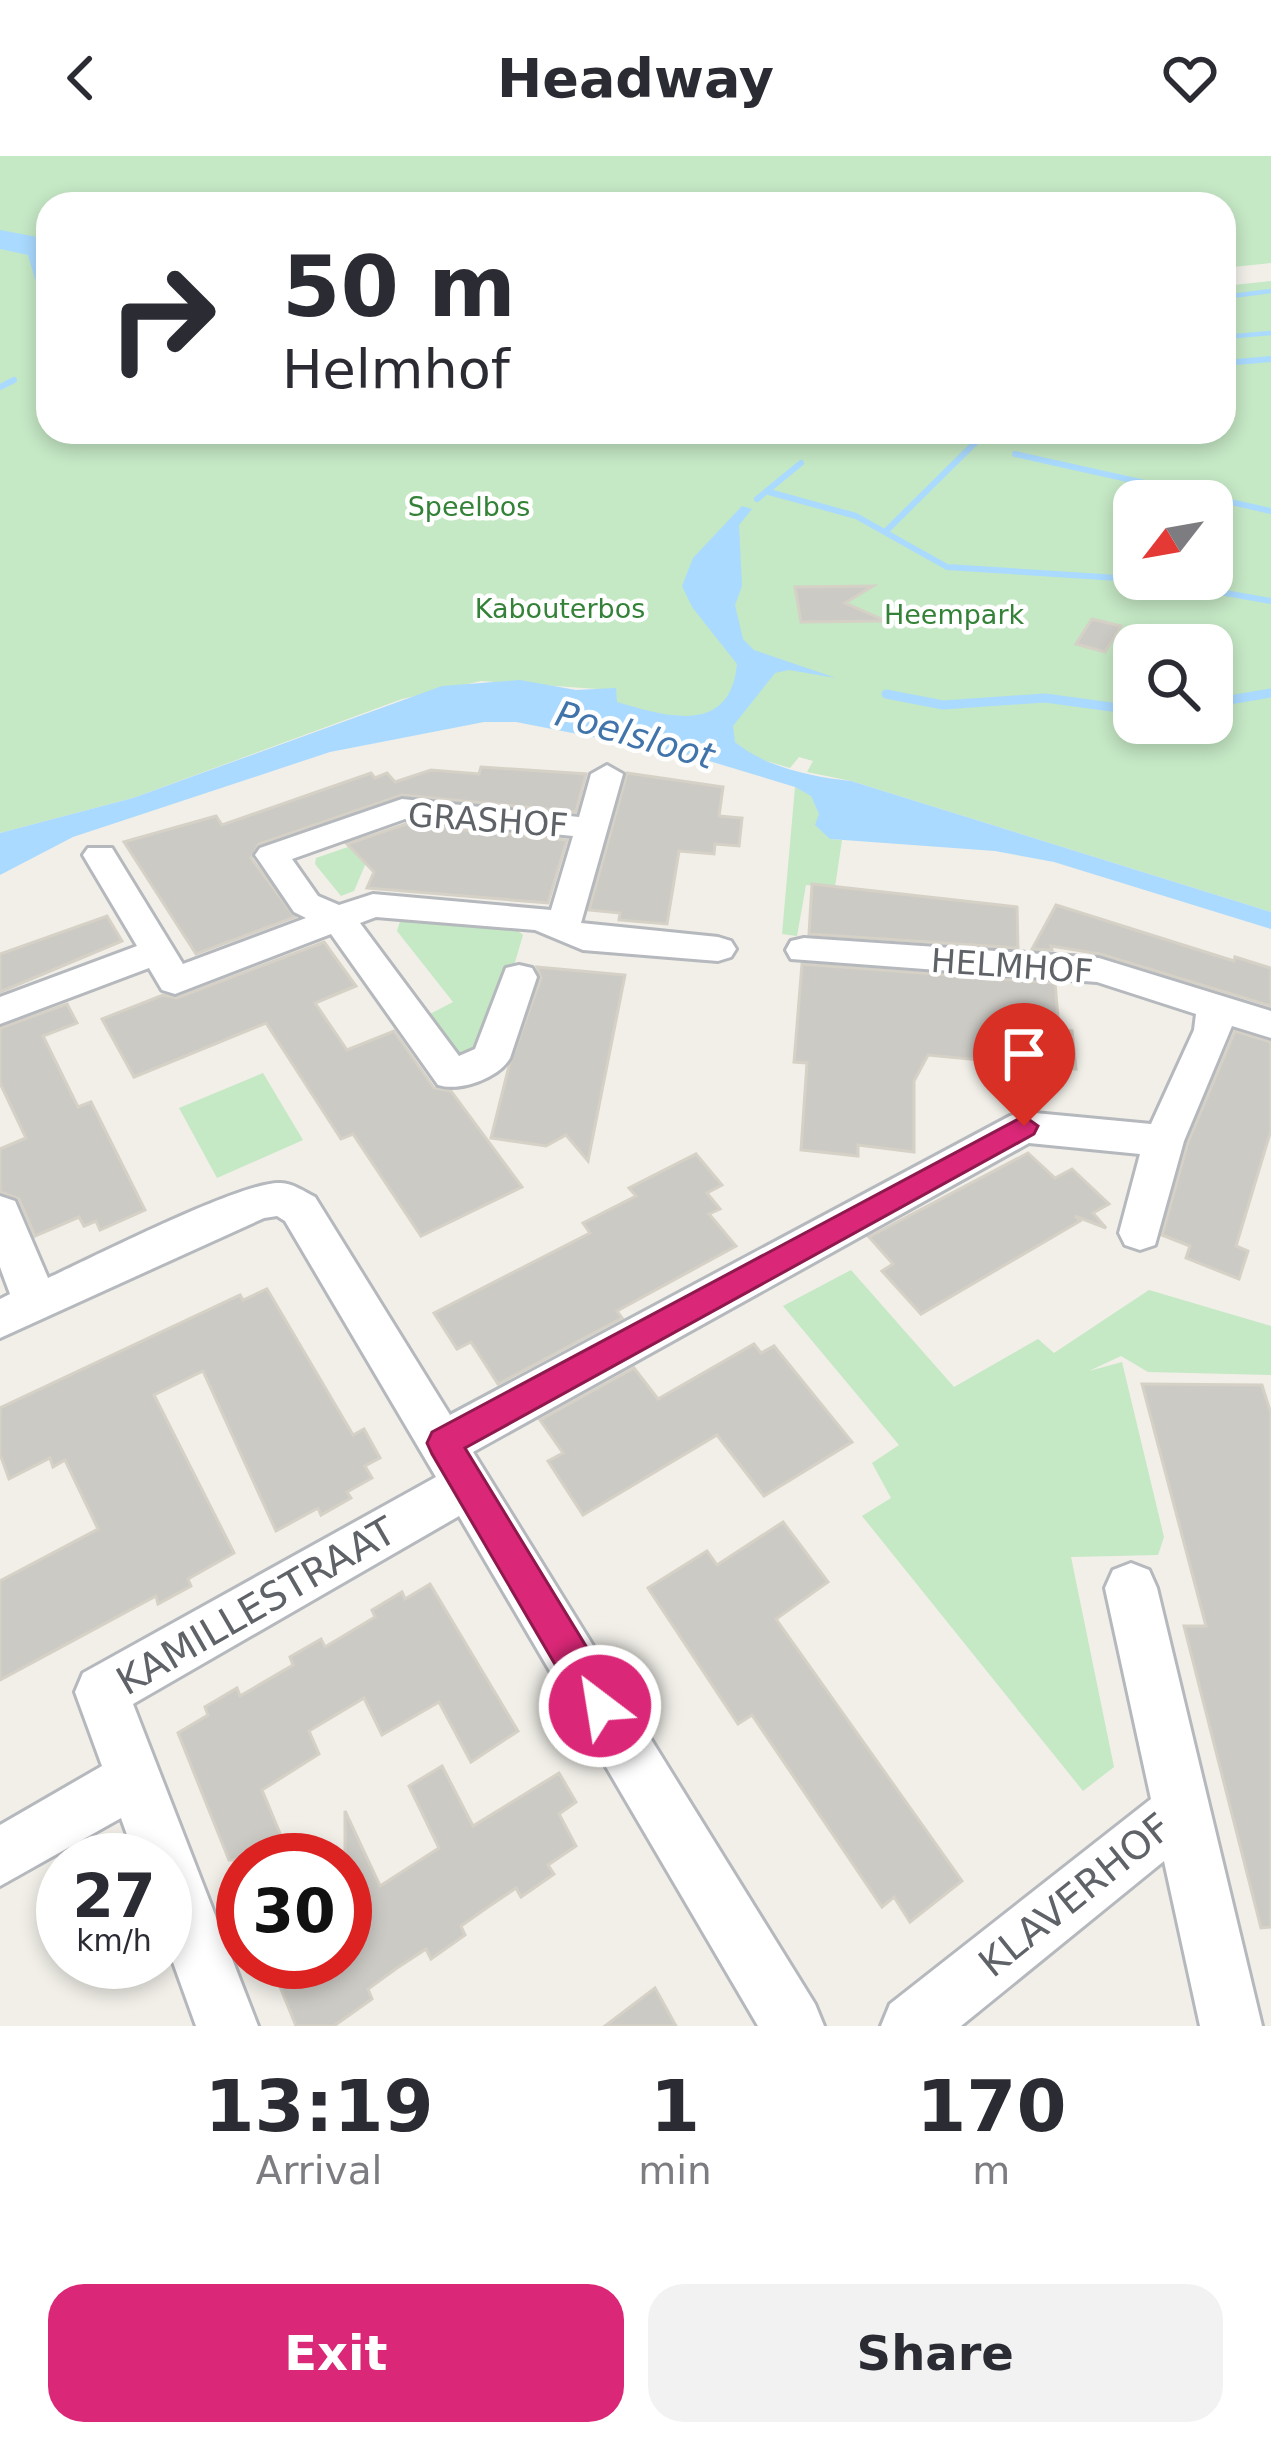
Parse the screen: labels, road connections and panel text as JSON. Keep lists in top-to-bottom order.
{
  "streets": {
    "street": [
      "GRASHOF",
      "HELMHOF",
      "KAMILLESTRAAT",
      "KLAVERHOF"
    ]
  },
  "water": ["Poelsloot"],
  "parks": ["Speelbos", "Kabouterbos", "Heempark"],
  "north": "bottom left",
  "page": {
    "header": "Headway",
    "turn": ["50 m", "Helmhof"],
    "speed": "27 km/h",
    "limit": "30",
    "eta": [
      "13:19",
      "Arrival",
      "1",
      "min",
      "170",
      "m"
    ],
    "buttons": ["Exit", "Share"]
  }
}
